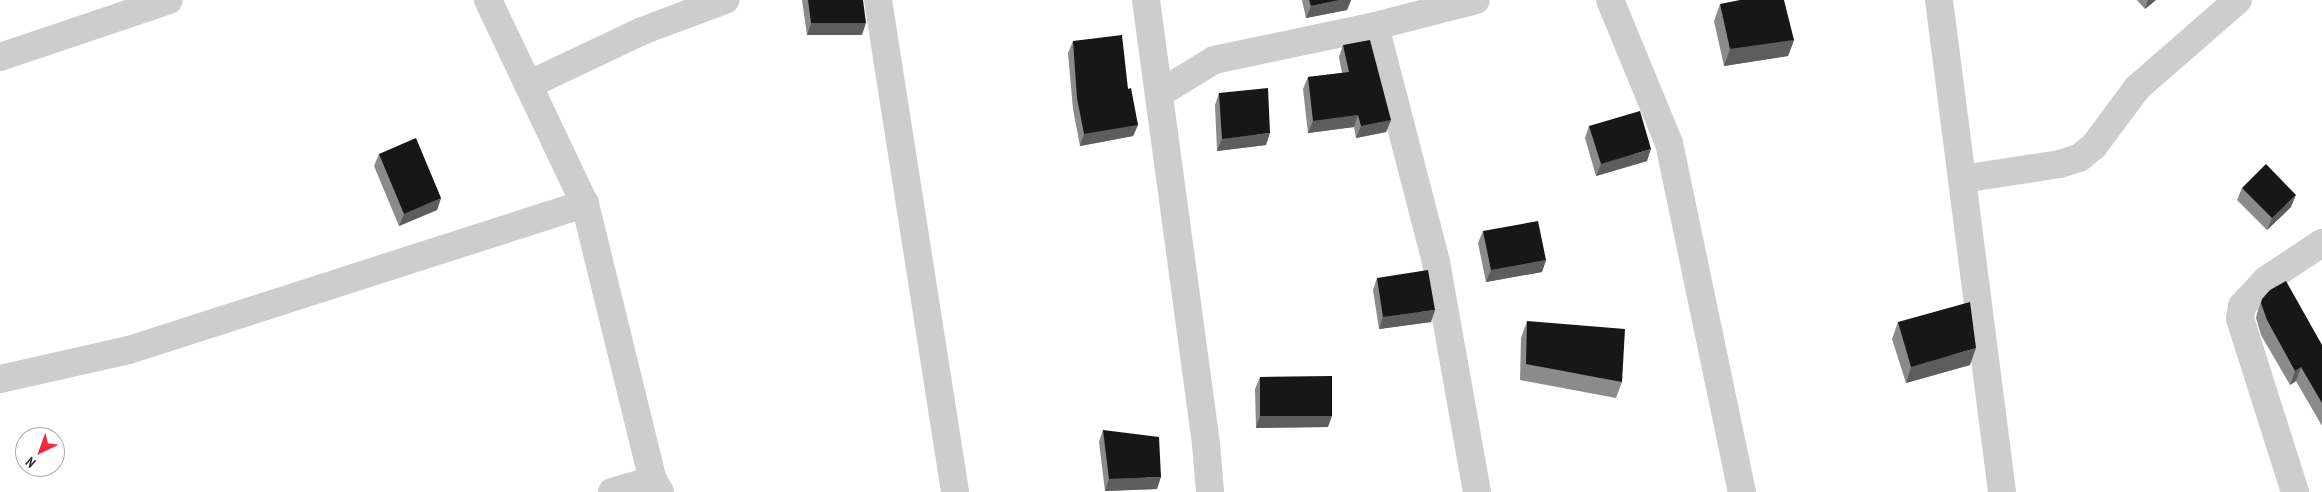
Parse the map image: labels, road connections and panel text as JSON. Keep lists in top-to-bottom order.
{
  "north": "bottom left"
}
